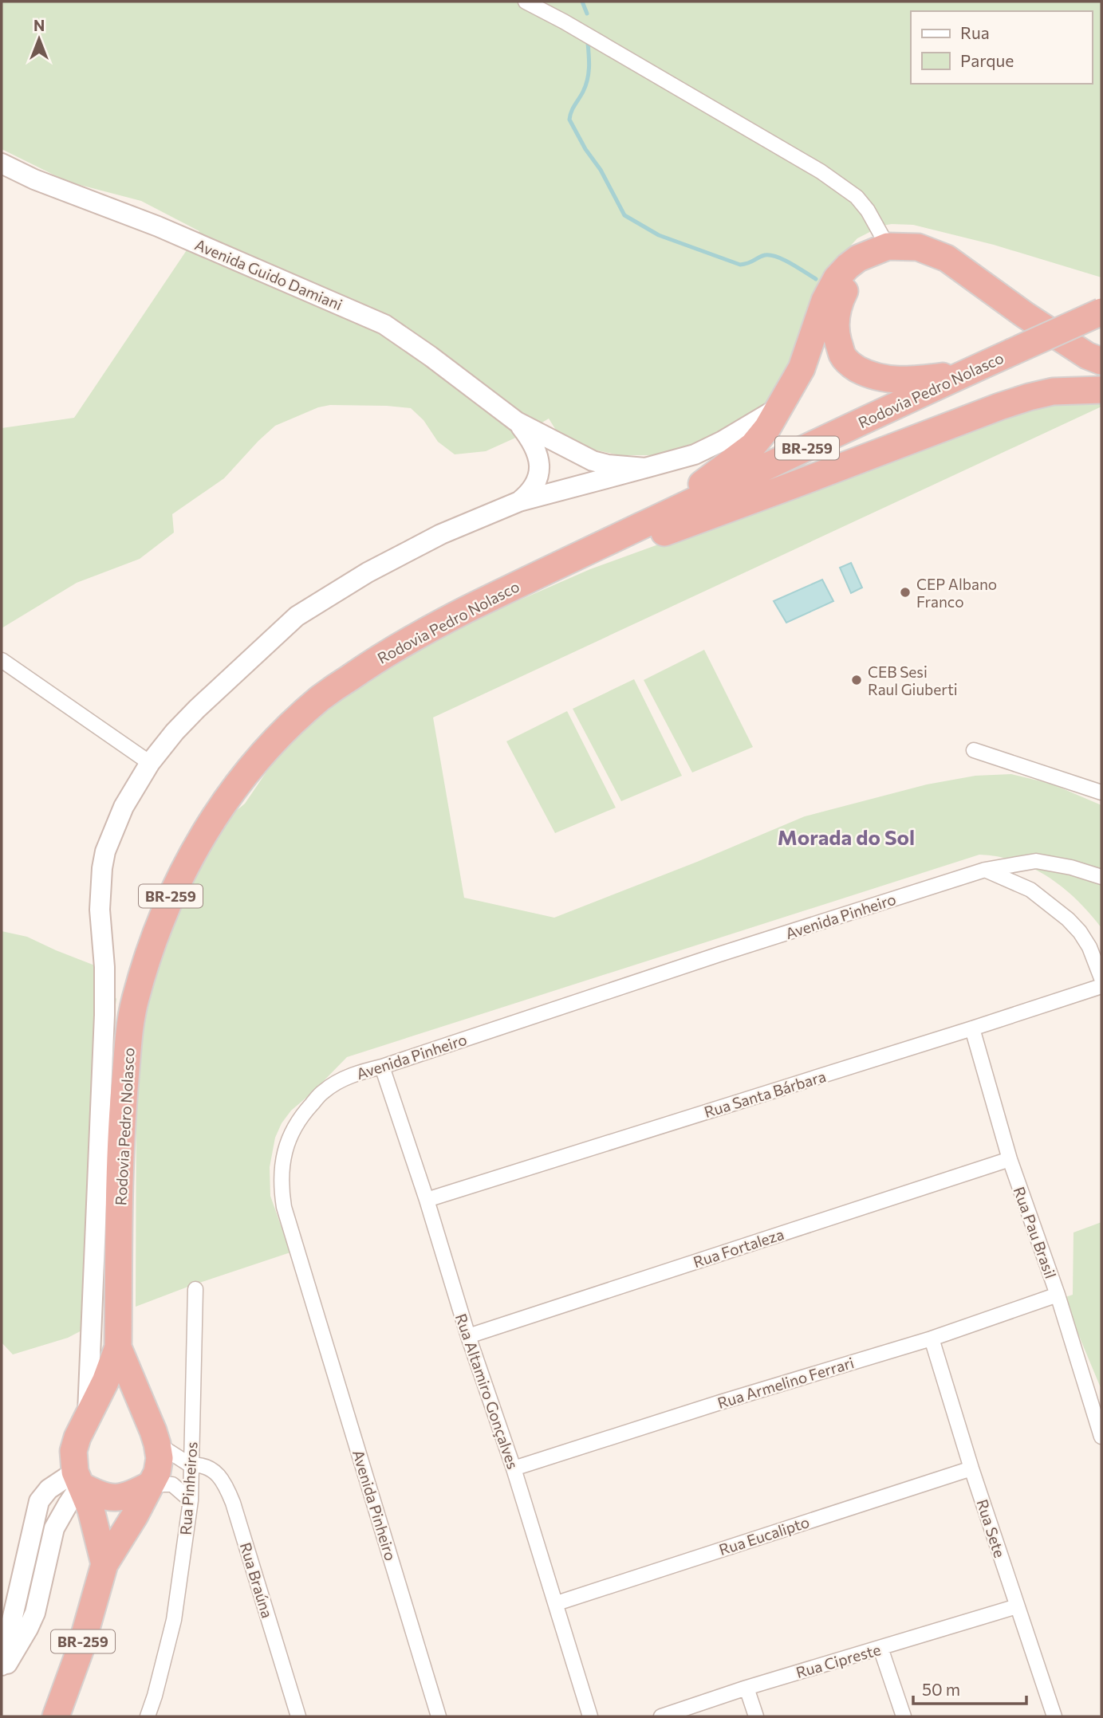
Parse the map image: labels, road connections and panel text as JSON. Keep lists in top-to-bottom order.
{
  "streets": {
    "highway": ["Rodovia Pedro Nolasco", "BR-259"],
    "street": [
      "Avenida Guido Damiani",
      "Avenida Pinheiro",
      "Rua Santa Bárbara",
      "Rua Pau Brasil",
      "Rua Fortaleza",
      "Rua Armelino Ferrari",
      "Rua Altamiro Gonçalves",
      "Rua Pinheiros",
      "Rua Sete",
      "Rua Eucalipto",
      "Rua Braúna",
      "Rua Cipreste"
    ]
  },
  "crossings": [
    ["Rodovia Pedro Nolasco", "Rua Braúna"],
    ["Avenida Pinheiro", "Rua Altamiro Gonçalves"],
    ["Rua Santa Bárbara", "Rua Pau Brasil"],
    ["Rua Santa Bárbara", "Rua Altamiro Gonçalves"],
    ["Rua Pau Brasil", "Rua Fortaleza"],
    ["Rua Pau Brasil", "Rua Armelino Ferrari"],
    ["Rua Fortaleza", "Rua Altamiro Gonçalves"],
    ["Rua Armelino Ferrari", "Rua Altamiro Gonçalves"],
    ["Rua Armelino Ferrari", "Rua Sete"],
    ["Rua Altamiro Gonçalves", "Rua Eucalipto"],
    ["Rua Pinheiros", "Rua Braúna"],
    ["Rua Sete", "Rua Eucalipto"],
    ["Rua Sete", "Rua Cipreste"]
  ],
  "districts": ["Morada do Sol"],
  "places": ["CEP Albano Franco", "CEB Sesi Raul Giuberti"],
  "legend": ["Rua", "Parque"],
  "scale_bar": "50 m",
  "north": "top"
}
